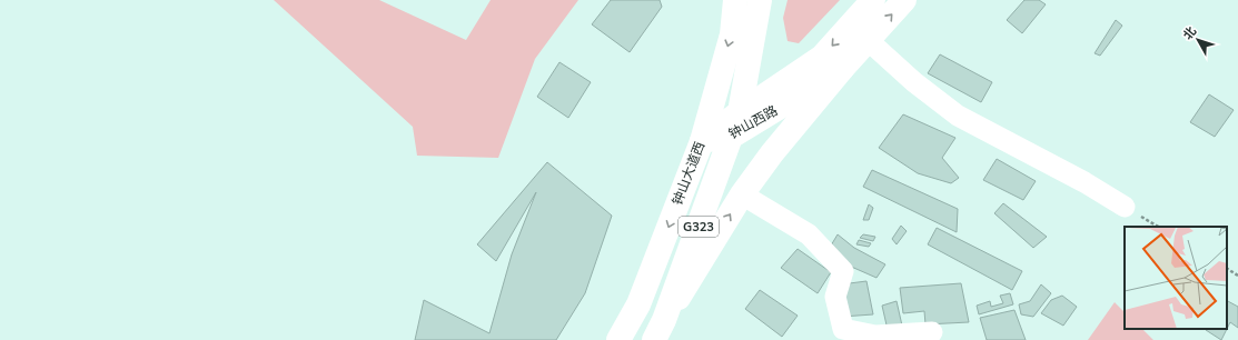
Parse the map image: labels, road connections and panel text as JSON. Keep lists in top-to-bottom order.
{
  "streets": {
    "main road": ["钟山西路", "钟山大道西", "G323"]
  },
  "crossings": [
    ["钟山西路", "钟山大道西"]
  ],
  "north": "top left"
}
